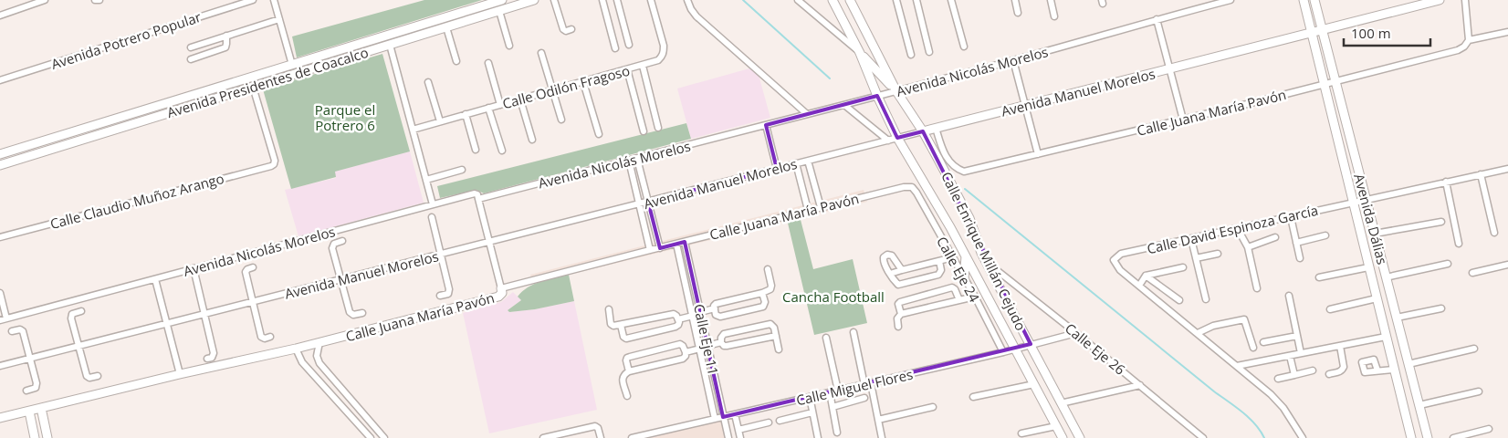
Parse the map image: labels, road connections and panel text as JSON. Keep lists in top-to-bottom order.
{
  "streets": {
    "street": [
      "Avenida Potrero Popular",
      "Avenida Nicolás Morelos",
      "Avenida Presidentes de Coacalco",
      "Calle Odilón Fragoso",
      "Avenida Manuel Morelos",
      "Calle Juana María Pavón",
      "Calle Claudio Muñoz Arango",
      "Avenida Dálias",
      "Calle David Espinoza García",
      "Calle Enrique Millán Cejudo",
      "Calle Eje 24",
      "Calle Eje 11",
      "Calle Eje 26",
      "Calle Miguel Flores"
    ]
  },
  "crossings": [
    ["Avenida Nicolás Morelos", "Calle Enrique Millán Cejudo"],
    ["Avenida Presidentes de Coacalco", "Calle Claudio Muñoz Arango"],
    ["Avenida Manuel Morelos", "Calle Juana María Pavón"],
    ["Avenida Manuel Morelos", "Avenida Dálias"],
    ["Avenida Manuel Morelos", "Calle Enrique Millán Cejudo"],
    ["Calle Juana María Pavón", "Avenida Dálias"],
    ["Calle Juana María Pavón", "Calle Eje 24"],
    ["Calle Juana María Pavón", "Calle Eje 11"],
    ["Avenida Dálias", "Calle David Espinoza García"],
    ["Calle Enrique Millán Cejudo", "Calle Eje 26"],
    ["Calle Enrique Millán Cejudo", "Calle Miguel Flores"],
    ["Calle Eje 24", "Calle Miguel Flores"],
    ["Calle Eje 11", "Calle Miguel Flores"],
    ["Calle Eje 26", "Calle Miguel Flores"]
  ],
  "parks": ["Parque el Potrero 6", "Cancha Football"],
  "scale_bar": "100 m"
}
